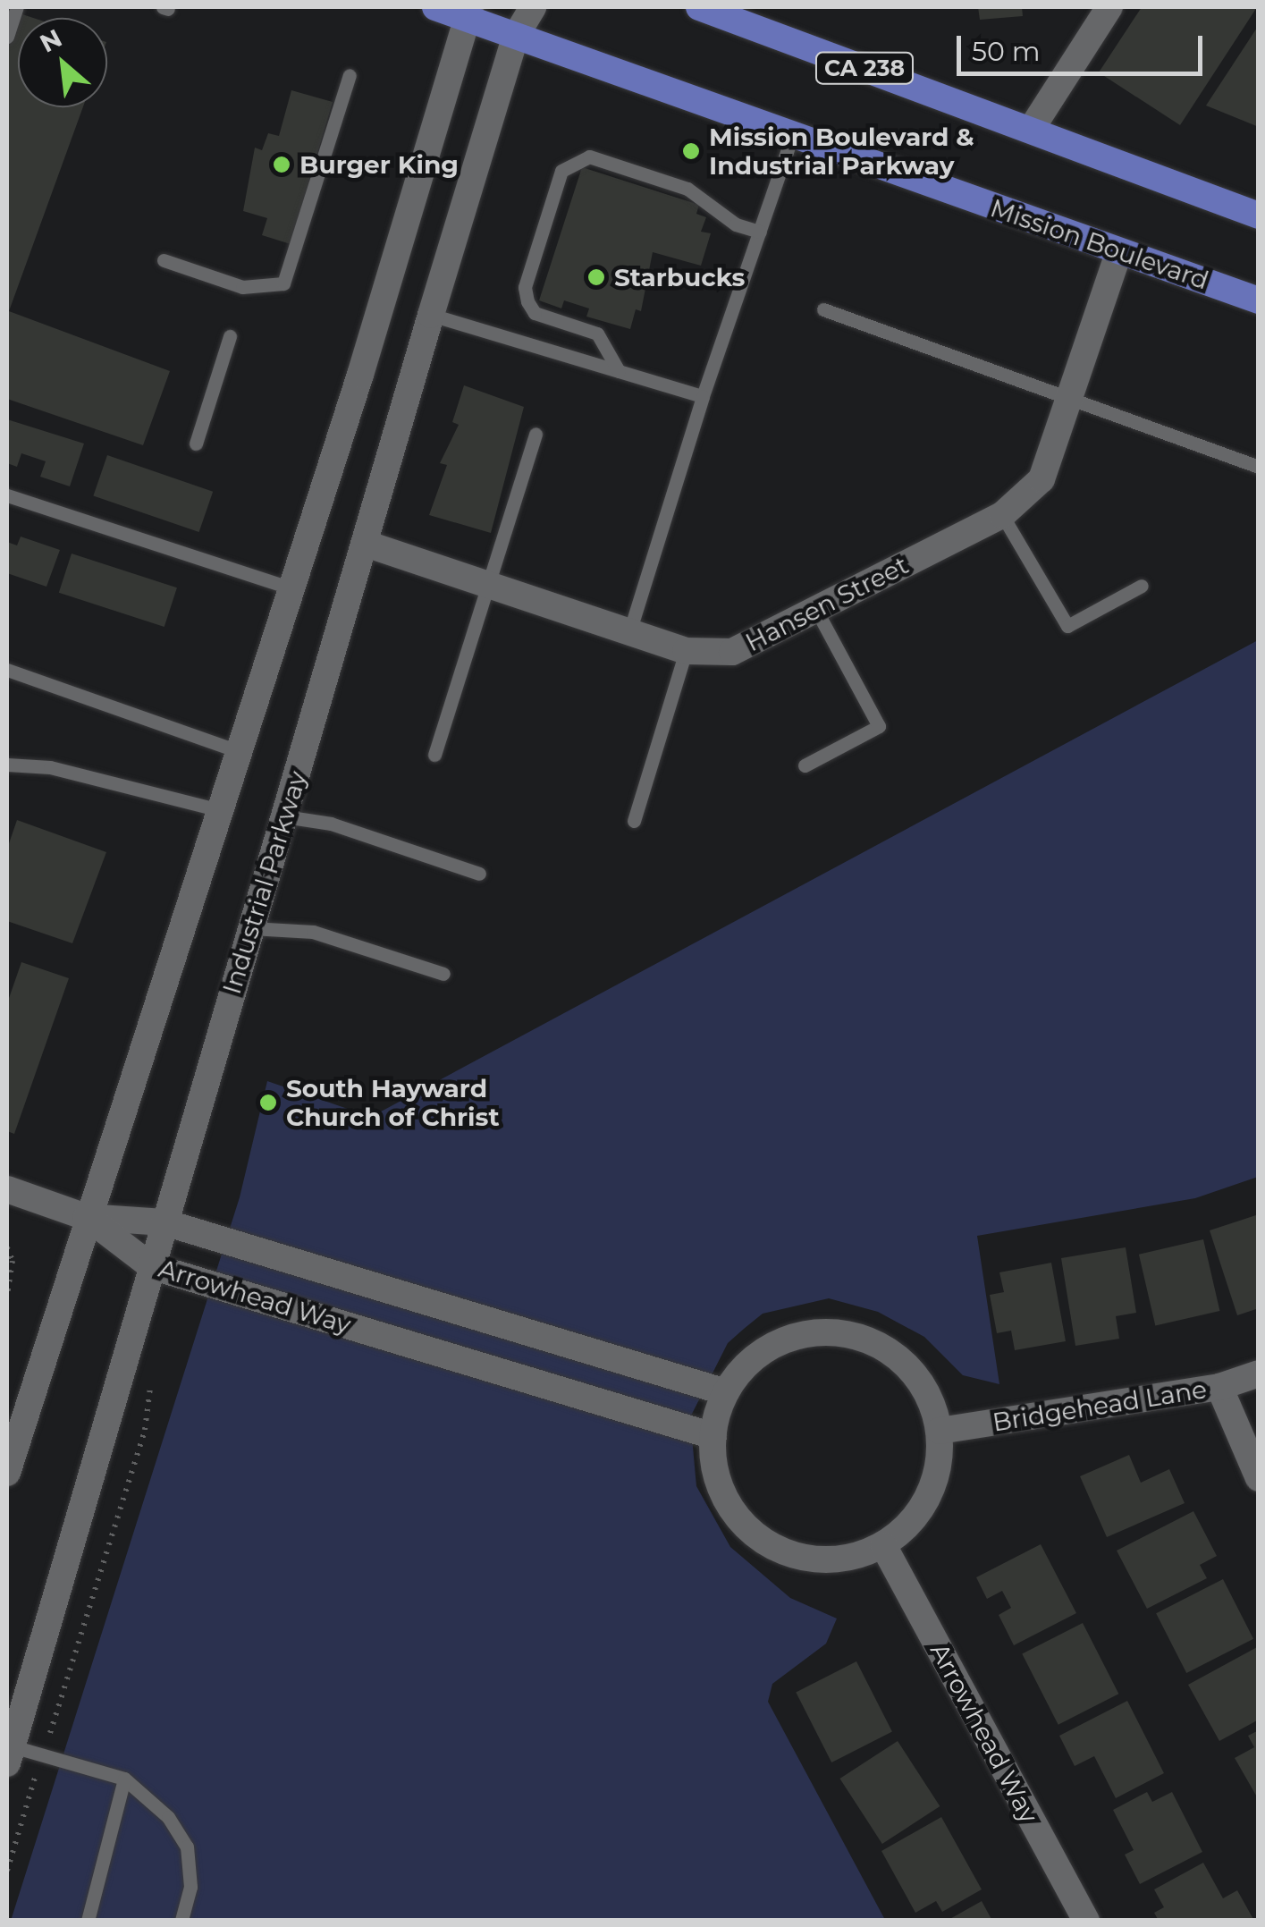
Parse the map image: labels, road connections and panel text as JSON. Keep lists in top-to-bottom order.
{
  "streets": {
    "main road": ["CA 238", "Mission Boulevard"],
    "street": [
      "Hansen Street",
      "Industrial Parkway",
      "Arrowhead Way",
      "Bridgehead Lane"
    ]
  },
  "crossings": [
    ["Mission Boulevard", "Hansen Street"],
    ["Mission Boulevard", "Industrial Parkway"],
    ["Hansen Street", "Industrial Parkway"],
    ["Industrial Parkway", "Arrowhead Way"],
    ["Arrowhead Way", "Bridgehead Lane"]
  ],
  "places": [
    "Mission Boulevard & Industrial Parkway",
    "Burger King",
    "Starbucks",
    "South Hayward Church of Christ"
  ],
  "scale_bar": "50 m",
  "north": "top left"
}
